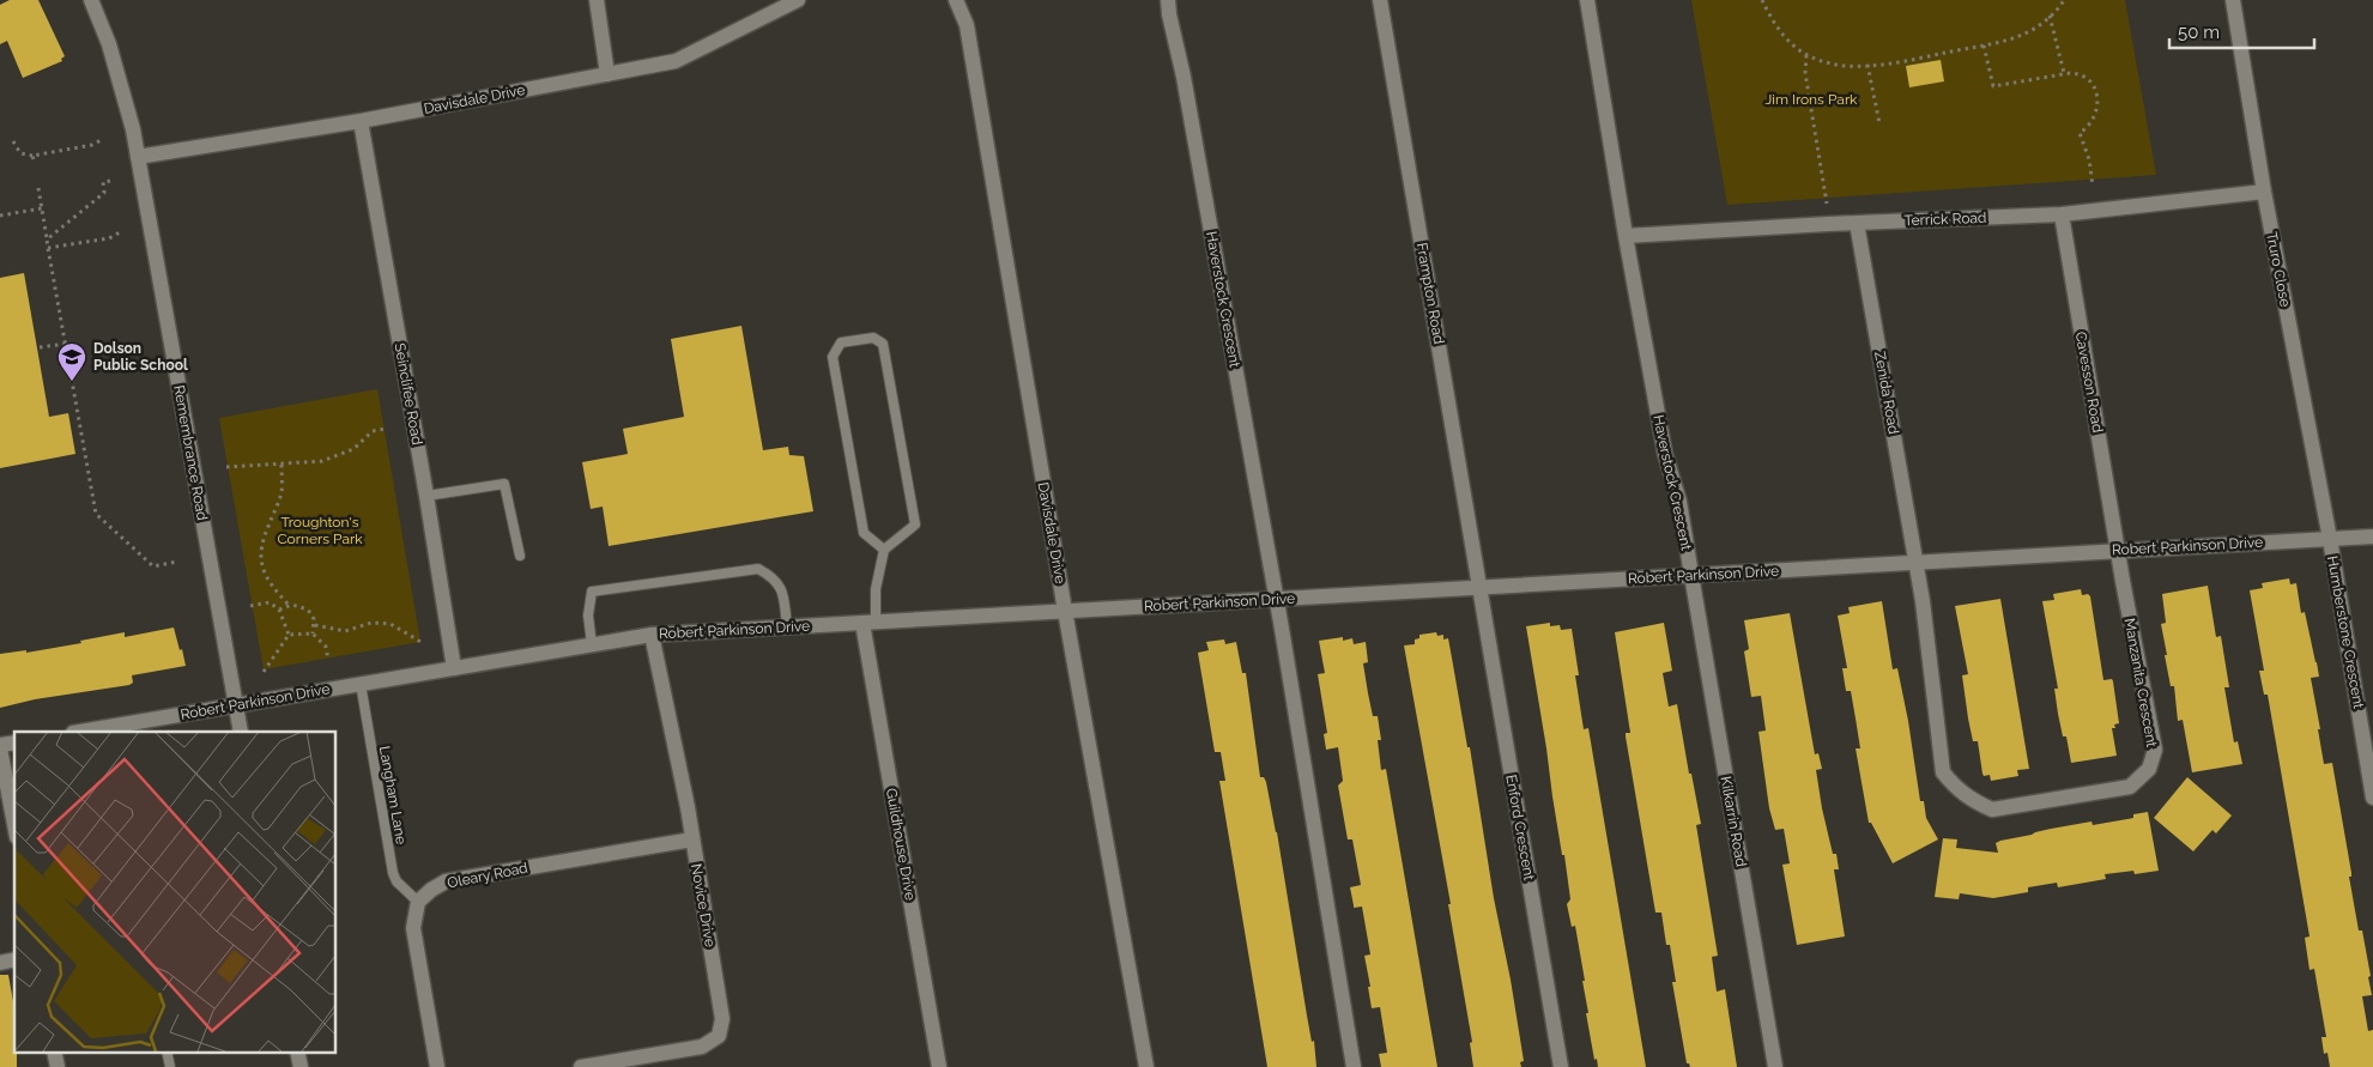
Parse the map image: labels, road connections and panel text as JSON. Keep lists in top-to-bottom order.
{
  "streets": {
    "street": [
      "Davisdale Drive",
      "Terrick Road",
      "Truro Close",
      "Frampton Road",
      "Haverstock Crescent",
      "Cavesson Road",
      "Zenida Road",
      "Seinclifee Road",
      "Remembrance Road",
      "Robert Parkinson Drive",
      "Humberstone Crescent",
      "Manzanita Crescent",
      "Kilkarrin Road",
      "Enford Crescent",
      "Guildhouse Drive",
      "Oleary Road",
      "Novice Drive"
    ],
    "lane": ["Langham Lane"]
  },
  "crossings": [
    ["Davisdale Drive", "Seinclifee Road"],
    ["Davisdale Drive", "Remembrance Road"],
    ["Davisdale Drive", "Robert Parkinson Drive"],
    ["Terrick Road", "Truro Close"],
    ["Terrick Road", "Haverstock Crescent"],
    ["Terrick Road", "Cavesson Road"],
    ["Terrick Road", "Zenida Road"],
    ["Truro Close", "Robert Parkinson Drive"],
    ["Truro Close", "Humberstone Crescent"],
    ["Frampton Road", "Robert Parkinson Drive"],
    ["Frampton Road", "Enford Crescent"],
    ["Haverstock Crescent", "Robert Parkinson Drive"],
    ["Haverstock Crescent", "Kilkarrin Road"],
    ["Cavesson Road", "Robert Parkinson Drive"],
    ["Cavesson Road", "Manzanita Crescent"],
    ["Zenida Road", "Robert Parkinson Drive"],
    ["Zenida Road", "Manzanita Crescent"],
    ["Seinclifee Road", "Robert Parkinson Drive"],
    ["Remembrance Road", "Robert Parkinson Drive"],
    ["Robert Parkinson Drive", "Humberstone Crescent"],
    ["Robert Parkinson Drive", "Manzanita Crescent"],
    ["Robert Parkinson Drive", "Langham Lane"],
    ["Robert Parkinson Drive", "Kilkarrin Road"],
    ["Robert Parkinson Drive", "Enford Crescent"],
    ["Robert Parkinson Drive", "Guildhouse Drive"],
    ["Robert Parkinson Drive", "Novice Drive"],
    ["Langham Lane", "Oleary Road"],
    ["Oleary Road", "Novice Drive"]
  ],
  "parks": ["Jim Irons Park", "Troughton's Corners Park"],
  "places": {
    "school or university": ["Dolson Public School"]
  },
  "scale_bar": "50 m"
}
